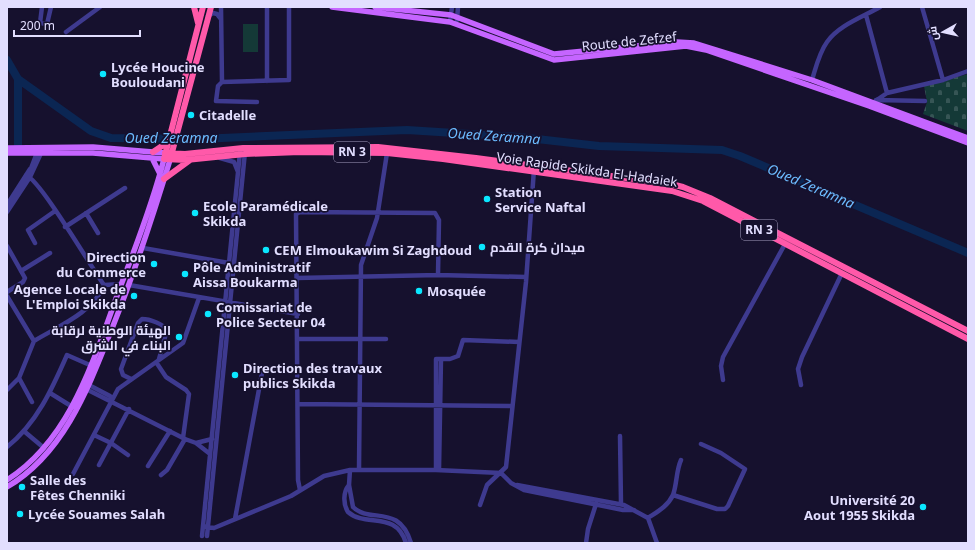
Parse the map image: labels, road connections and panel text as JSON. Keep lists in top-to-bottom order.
{
  "streets": {
    "highway": ["RN 3", "Voie Rapide Skikda El-Hadaiek"],
    "main road": ["Route de Zefzef"]
  },
  "crossings": [
    ["RN 3", "Voie Rapide Skikda El-Hadaiek"]
  ],
  "water": ["Oued Zeramna"],
  "places": [
    "Lycée Houcine Bouloudani",
    "Citadelle",
    "Station Service Naftal",
    "Ecole Paramédicale Skikda",
    "ميدان كرة القدم",
    "CEM Elmoukawim Si Zaghdoud",
    "Direction du Commerce",
    "Pôle Administratif Aissa Boukarma",
    "Mosquée",
    "Agence Locale de L'Emploi Skikda",
    "Comissariat de Police Secteur 04",
    "الهيئة الوطنية لرقابة البناء في الشرق",
    "Direction des travaux publics Skikda",
    "Salle des Fêtes Chenniki",
    "Université 20 Aout 1955 Skikda",
    "Lycée Souames Salah"
  ],
  "scale_bar": "200 m",
  "north": "left"
}
